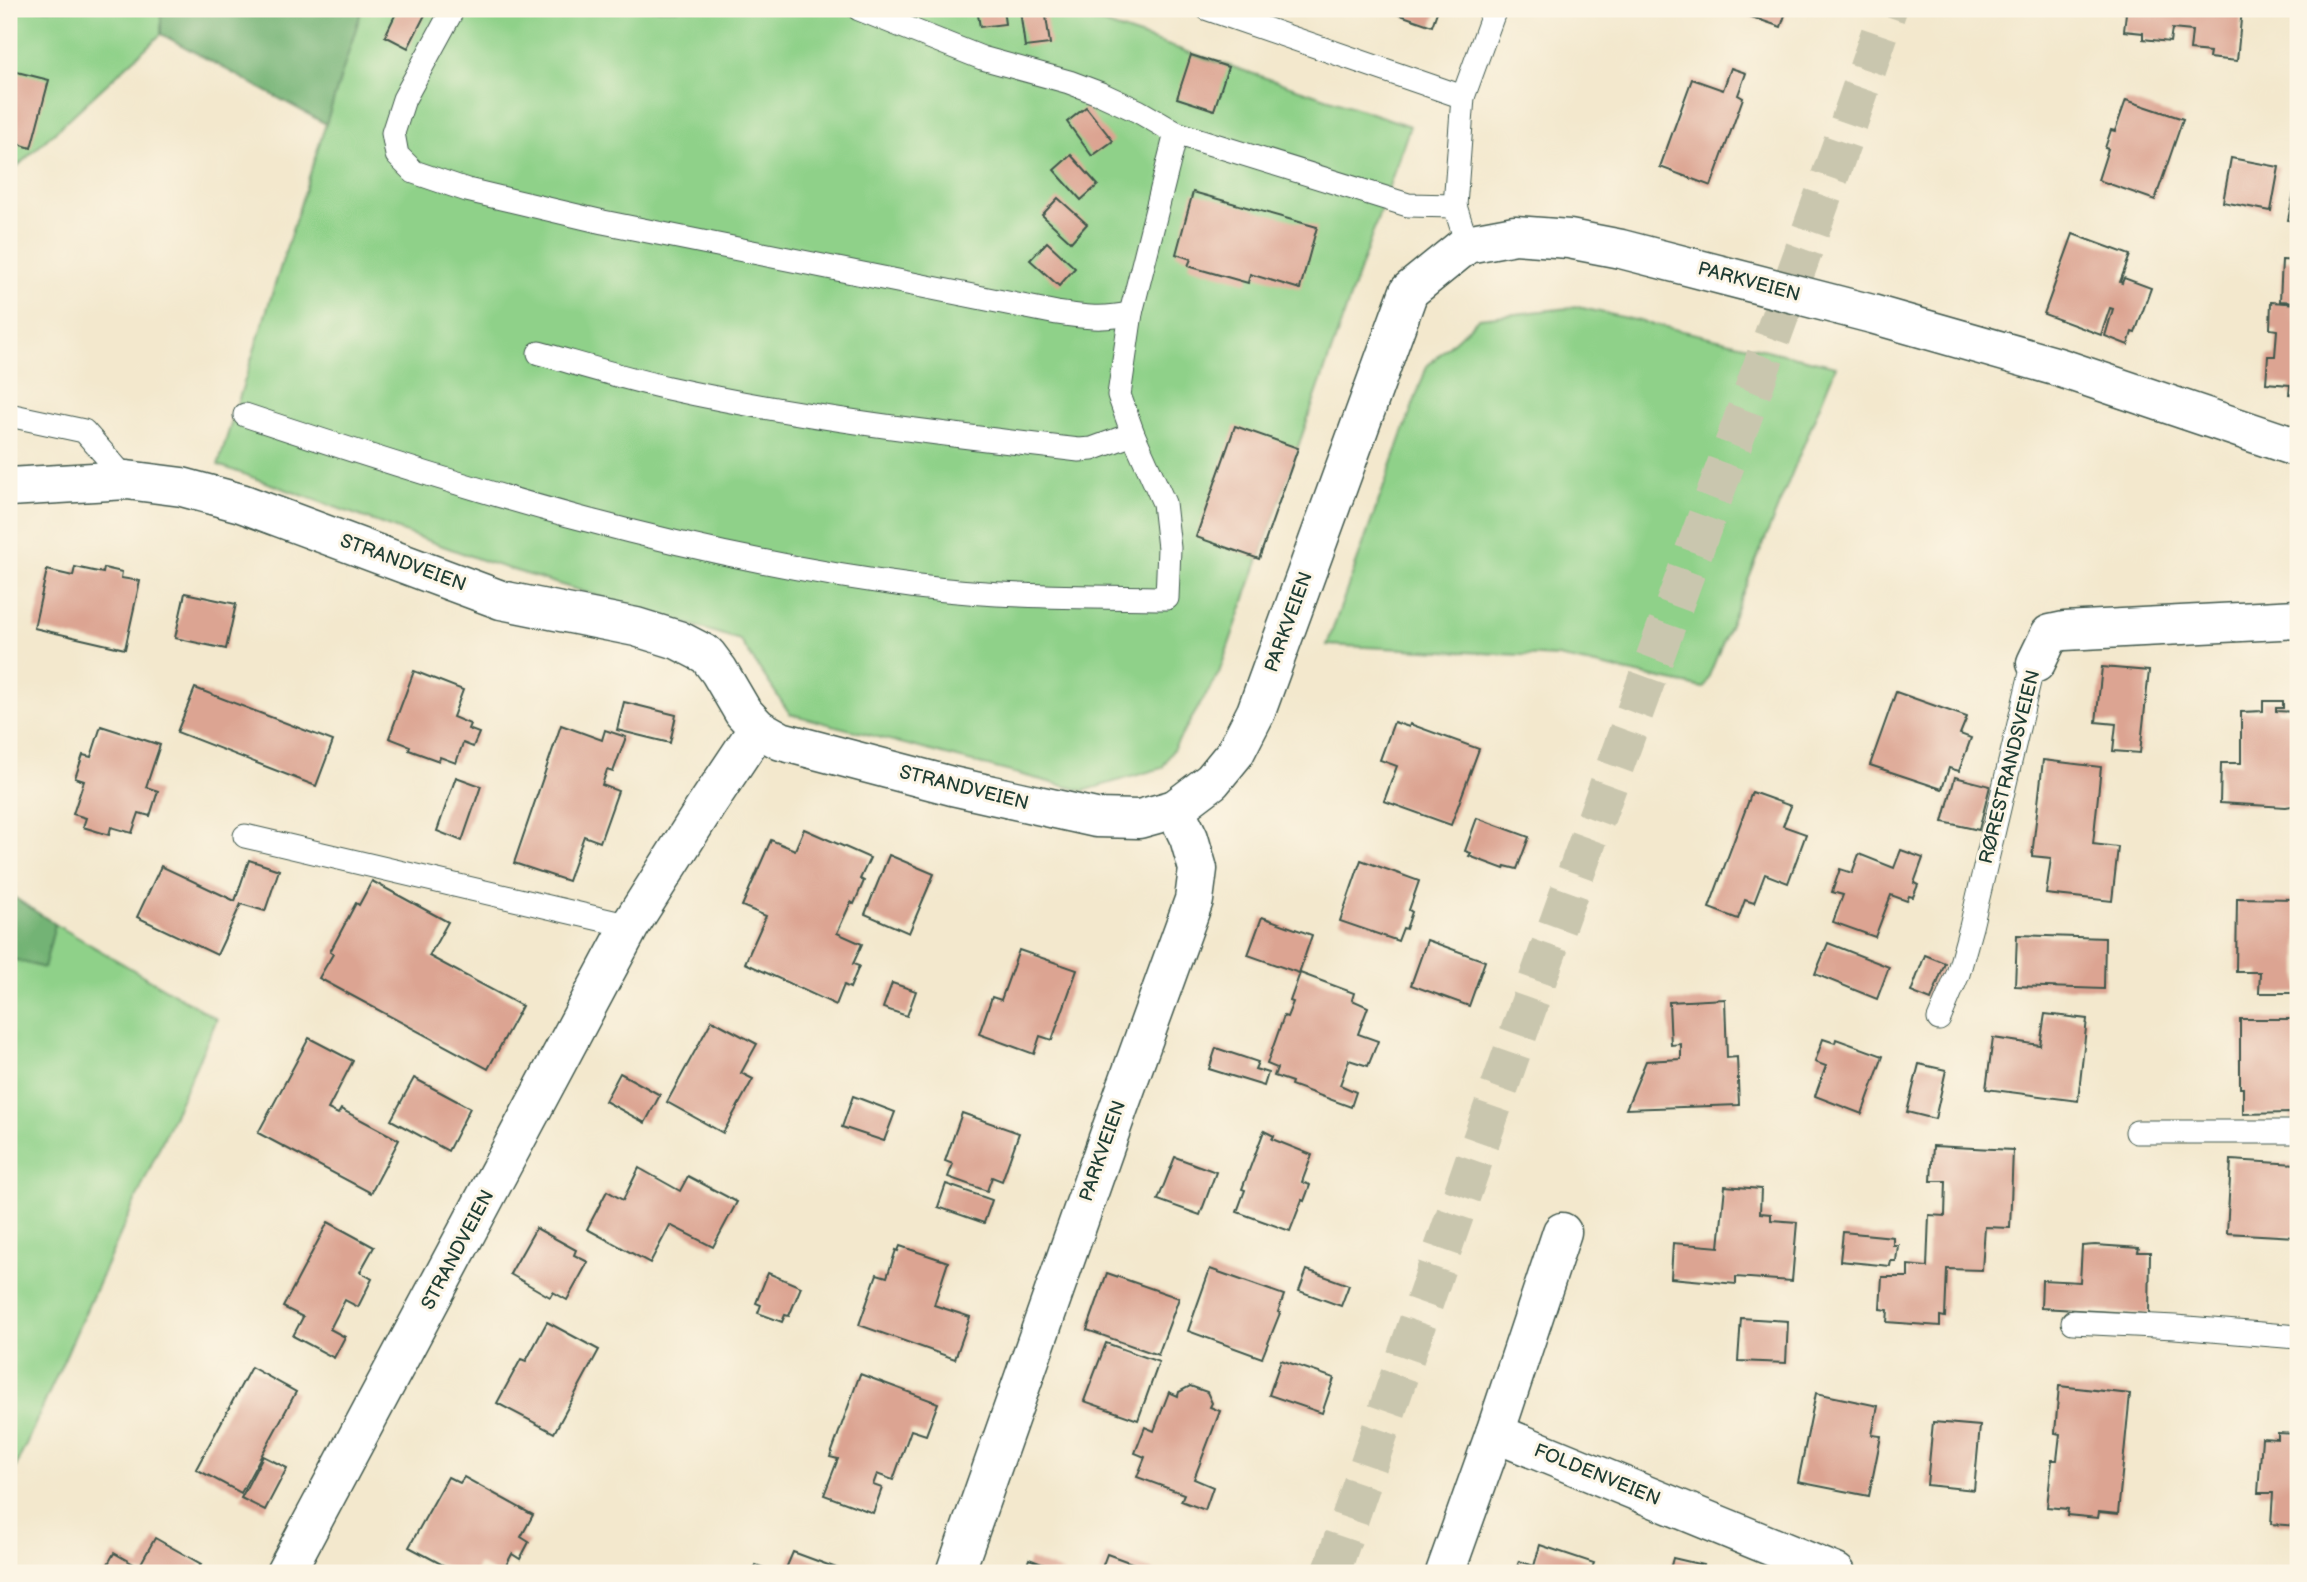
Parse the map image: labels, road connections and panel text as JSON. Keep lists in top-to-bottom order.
{
  "streets": {
    "street": [
      "PARKVEIEN",
      "STRANDVEIEN",
      "RØRESTRANDSVEIEN",
      "FOLDENVEIEN"
    ]
  },
  "crossings": [
    ["PARKVEIEN", "STRANDVEIEN"]
  ]
}
